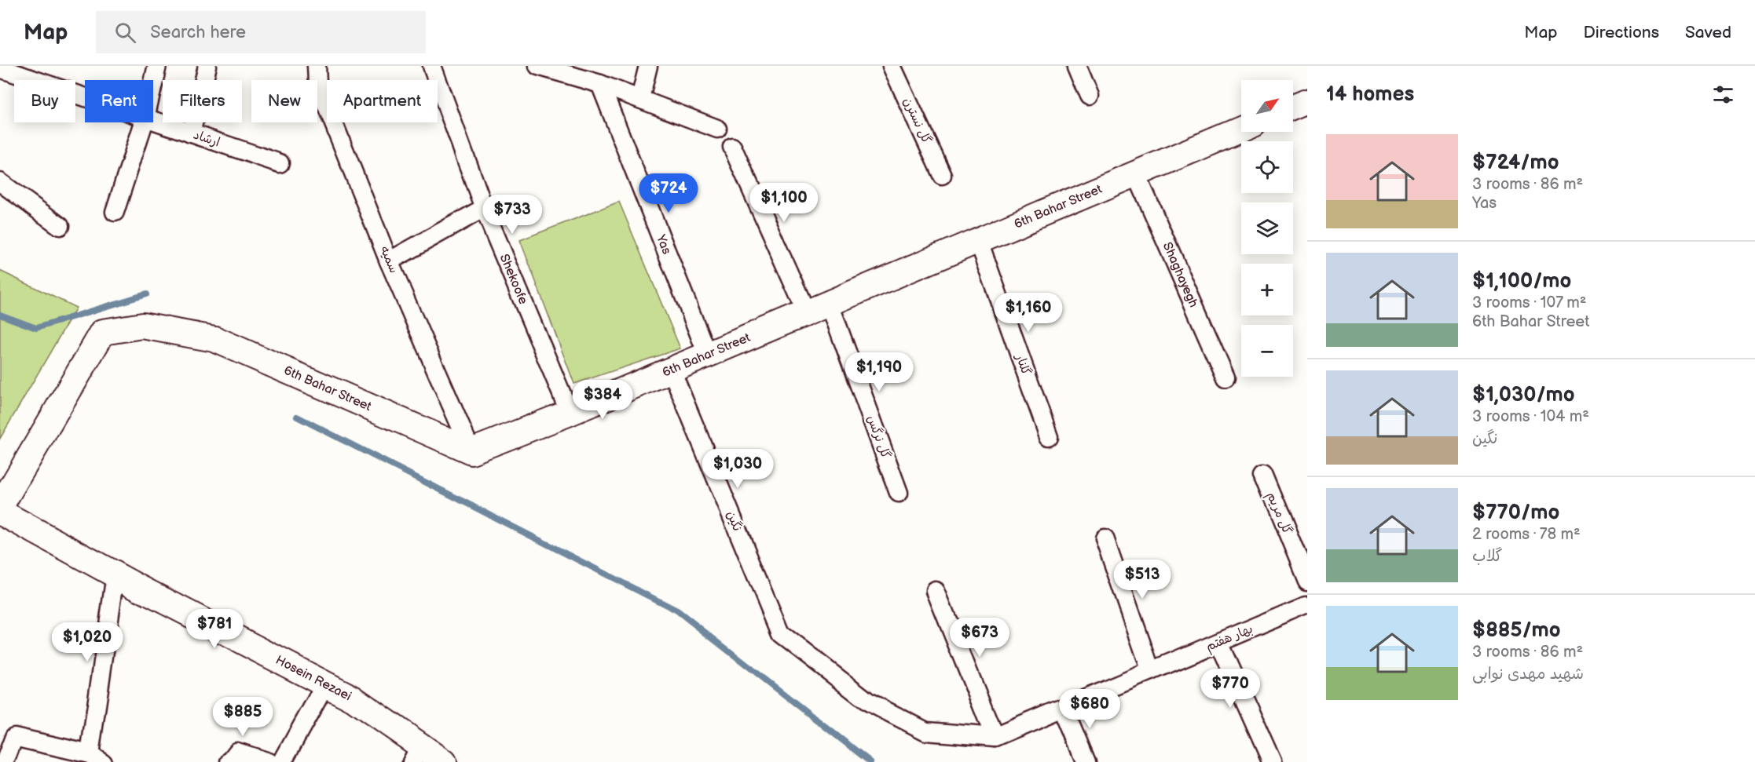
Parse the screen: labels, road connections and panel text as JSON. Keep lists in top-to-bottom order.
{
  "streets": {
    "street": [
      "گل نسترن",
      "ارشاد",
      "6th Bahar Street",
      "Yas",
      "سمیه",
      "Shaghayegh",
      "Shekoofe",
      "گلنار",
      "گل نرگس",
      "گل مریم",
      "نگین",
      "بهار هفتم",
      "Hosein Rezaei"
    ]
  },
  "crossings": [
    ["6th Bahar Street", "Yas"],
    ["6th Bahar Street", "سمیه"],
    ["6th Bahar Street", "Shaghayegh"],
    ["6th Bahar Street", "Shekoofe"],
    ["6th Bahar Street", "گلنار"],
    ["6th Bahar Street", "گل نرگس"],
    ["6th Bahar Street", "نگین"],
    ["نگین", "بهار هفتم"]
  ],
  "north": "top right",
  "page": {
    "header": "Map",
    "search": "Search here",
    "nav": ["Map", "Directions", "Saved"],
    "heading": "14 homes",
    "map_buttons": ["+", "−"],
    "chip": [
      "Buy",
      "Rent",
      "Filters",
      "New",
      "Apartment"
    ],
    "list": [
      {
        "name": "$724/mo",
        "note": "3 rooms · 86 m² · Yas"
      },
      {
        "name": "$1,100/mo",
        "note": "3 rooms · 107 m² · 6th Bahar Street"
      },
      {
        "name": "$1,030/mo",
        "note": "3 rooms · 104 m² · نگین"
      },
      {
        "name": "$770/mo",
        "note": "2 rooms · 78 m² · گلاب"
      },
      {
        "name": "$885/mo",
        "note": "3 rooms · 86 m² · شهید مهدی نوابی"
      }
    ],
    "price": [
      "$724",
      "$1,100",
      "$733",
      "$1,160",
      "$1,190",
      "$384",
      "$1,030",
      "$513",
      "$781",
      "$673",
      "$1,020",
      "$770",
      "$680",
      "$885"
    ]
  }
}
